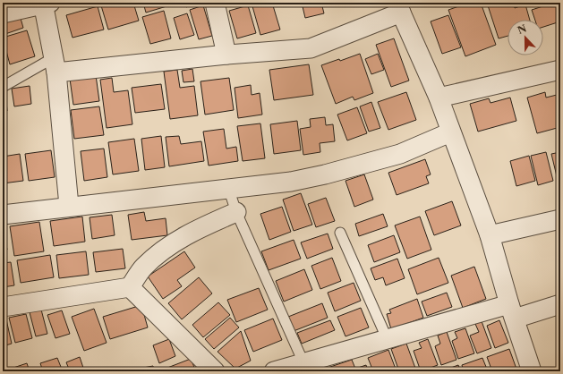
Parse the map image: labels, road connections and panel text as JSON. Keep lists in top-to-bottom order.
{
  "north": "top"
}
